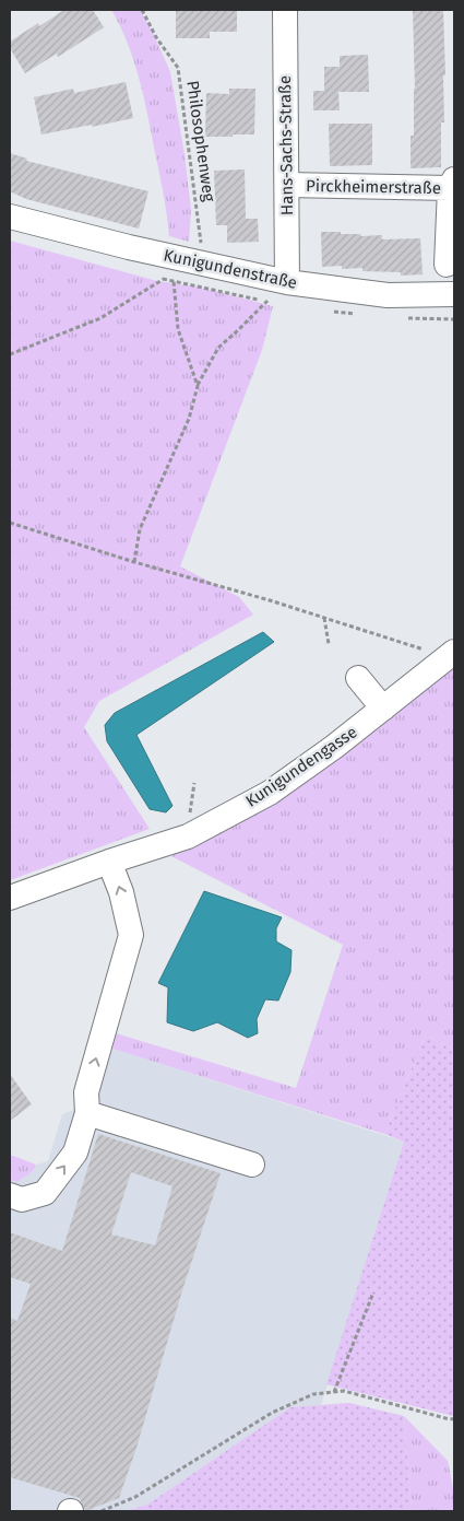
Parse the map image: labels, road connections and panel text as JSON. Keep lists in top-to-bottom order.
{
  "streets": {
    "street": [
      "Hans-Sachs-Straße",
      "Pirckheimerstraße",
      "Kunigundenstraße",
      "Kunigundengasse"
    ],
    "path": ["Philosophenweg"]
  },
  "crossings": [
    ["Philosophenweg", "Kunigundenstraße"],
    ["Hans-Sachs-Straße", "Pirckheimerstraße"],
    ["Hans-Sachs-Straße", "Kunigundenstraße"]
  ]
}
